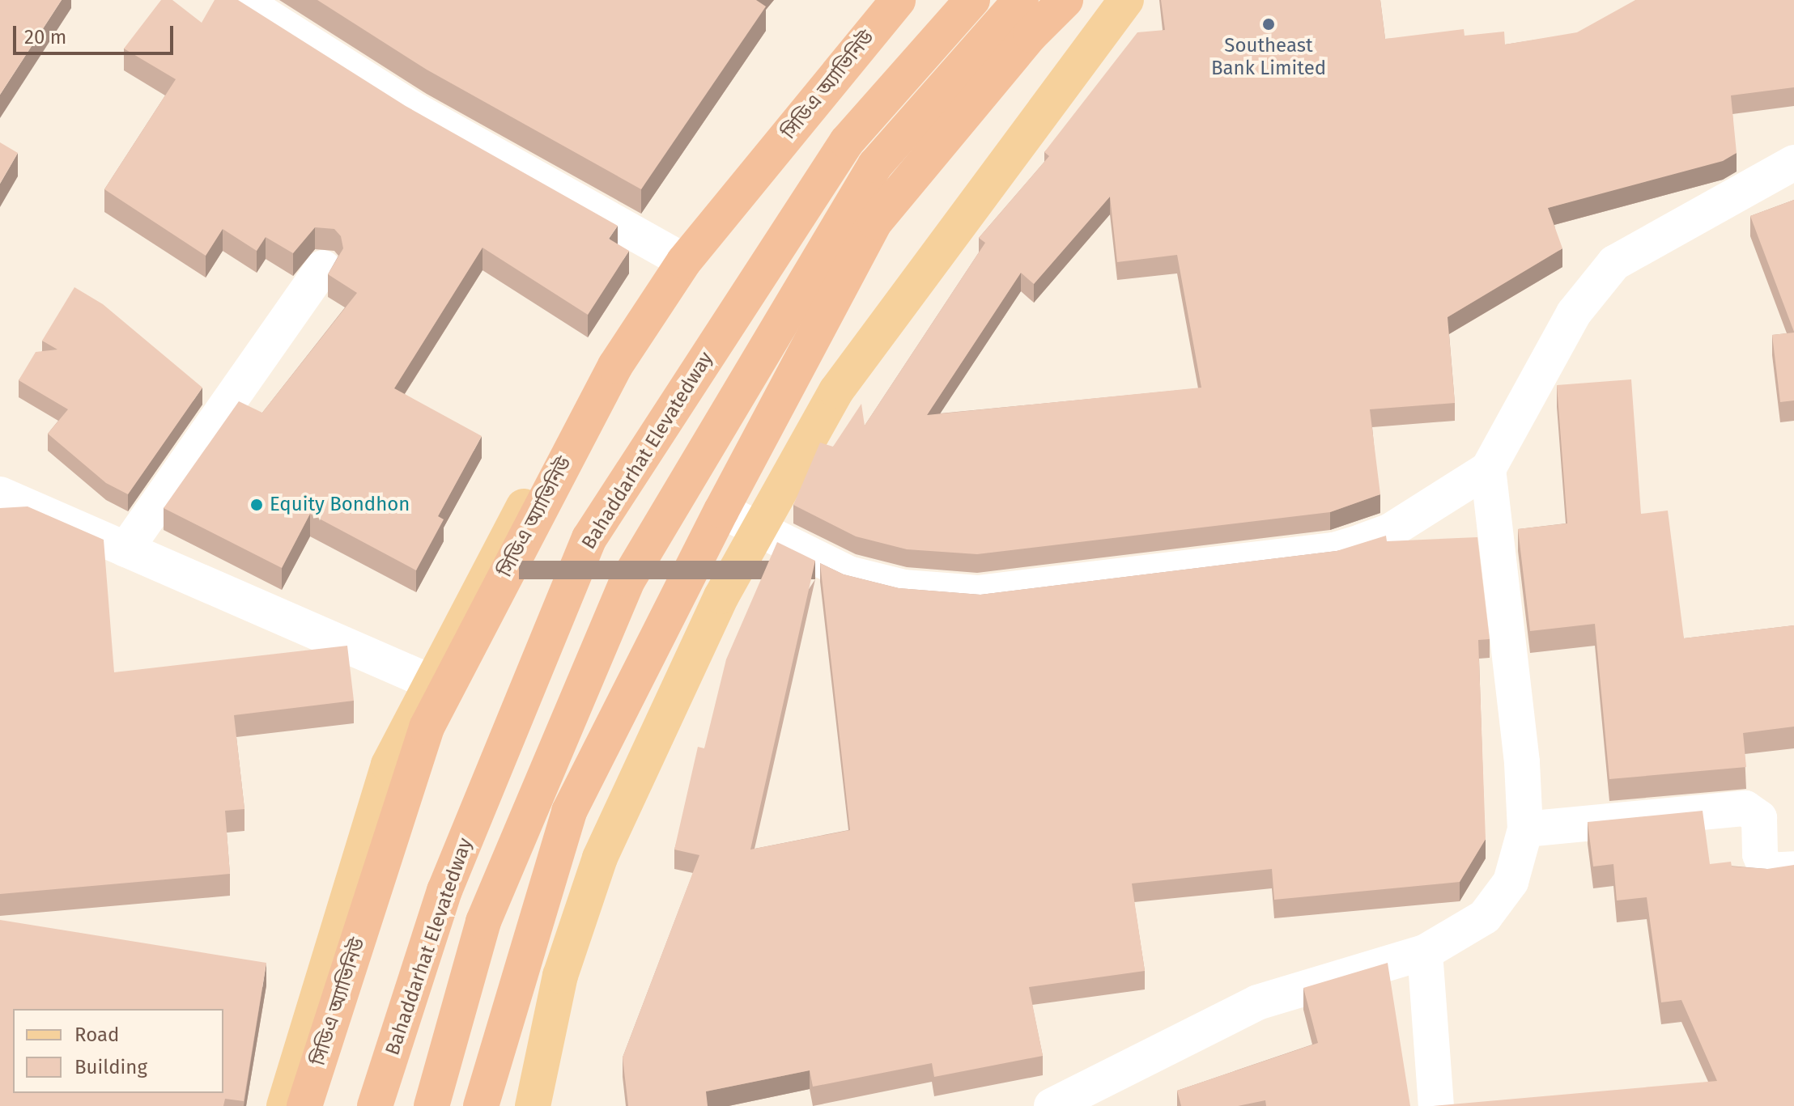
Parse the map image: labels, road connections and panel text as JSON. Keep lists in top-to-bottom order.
{
  "streets": {
    "highway": ["সিডিএ অ্যাভিনিউ", "Bahaddarhat Elevatedway"]
  },
  "places": ["Southeast Bank Limited", "Equity Bondhon"],
  "legend": ["Road", "Building"],
  "scale_bar": "20 m"
}
